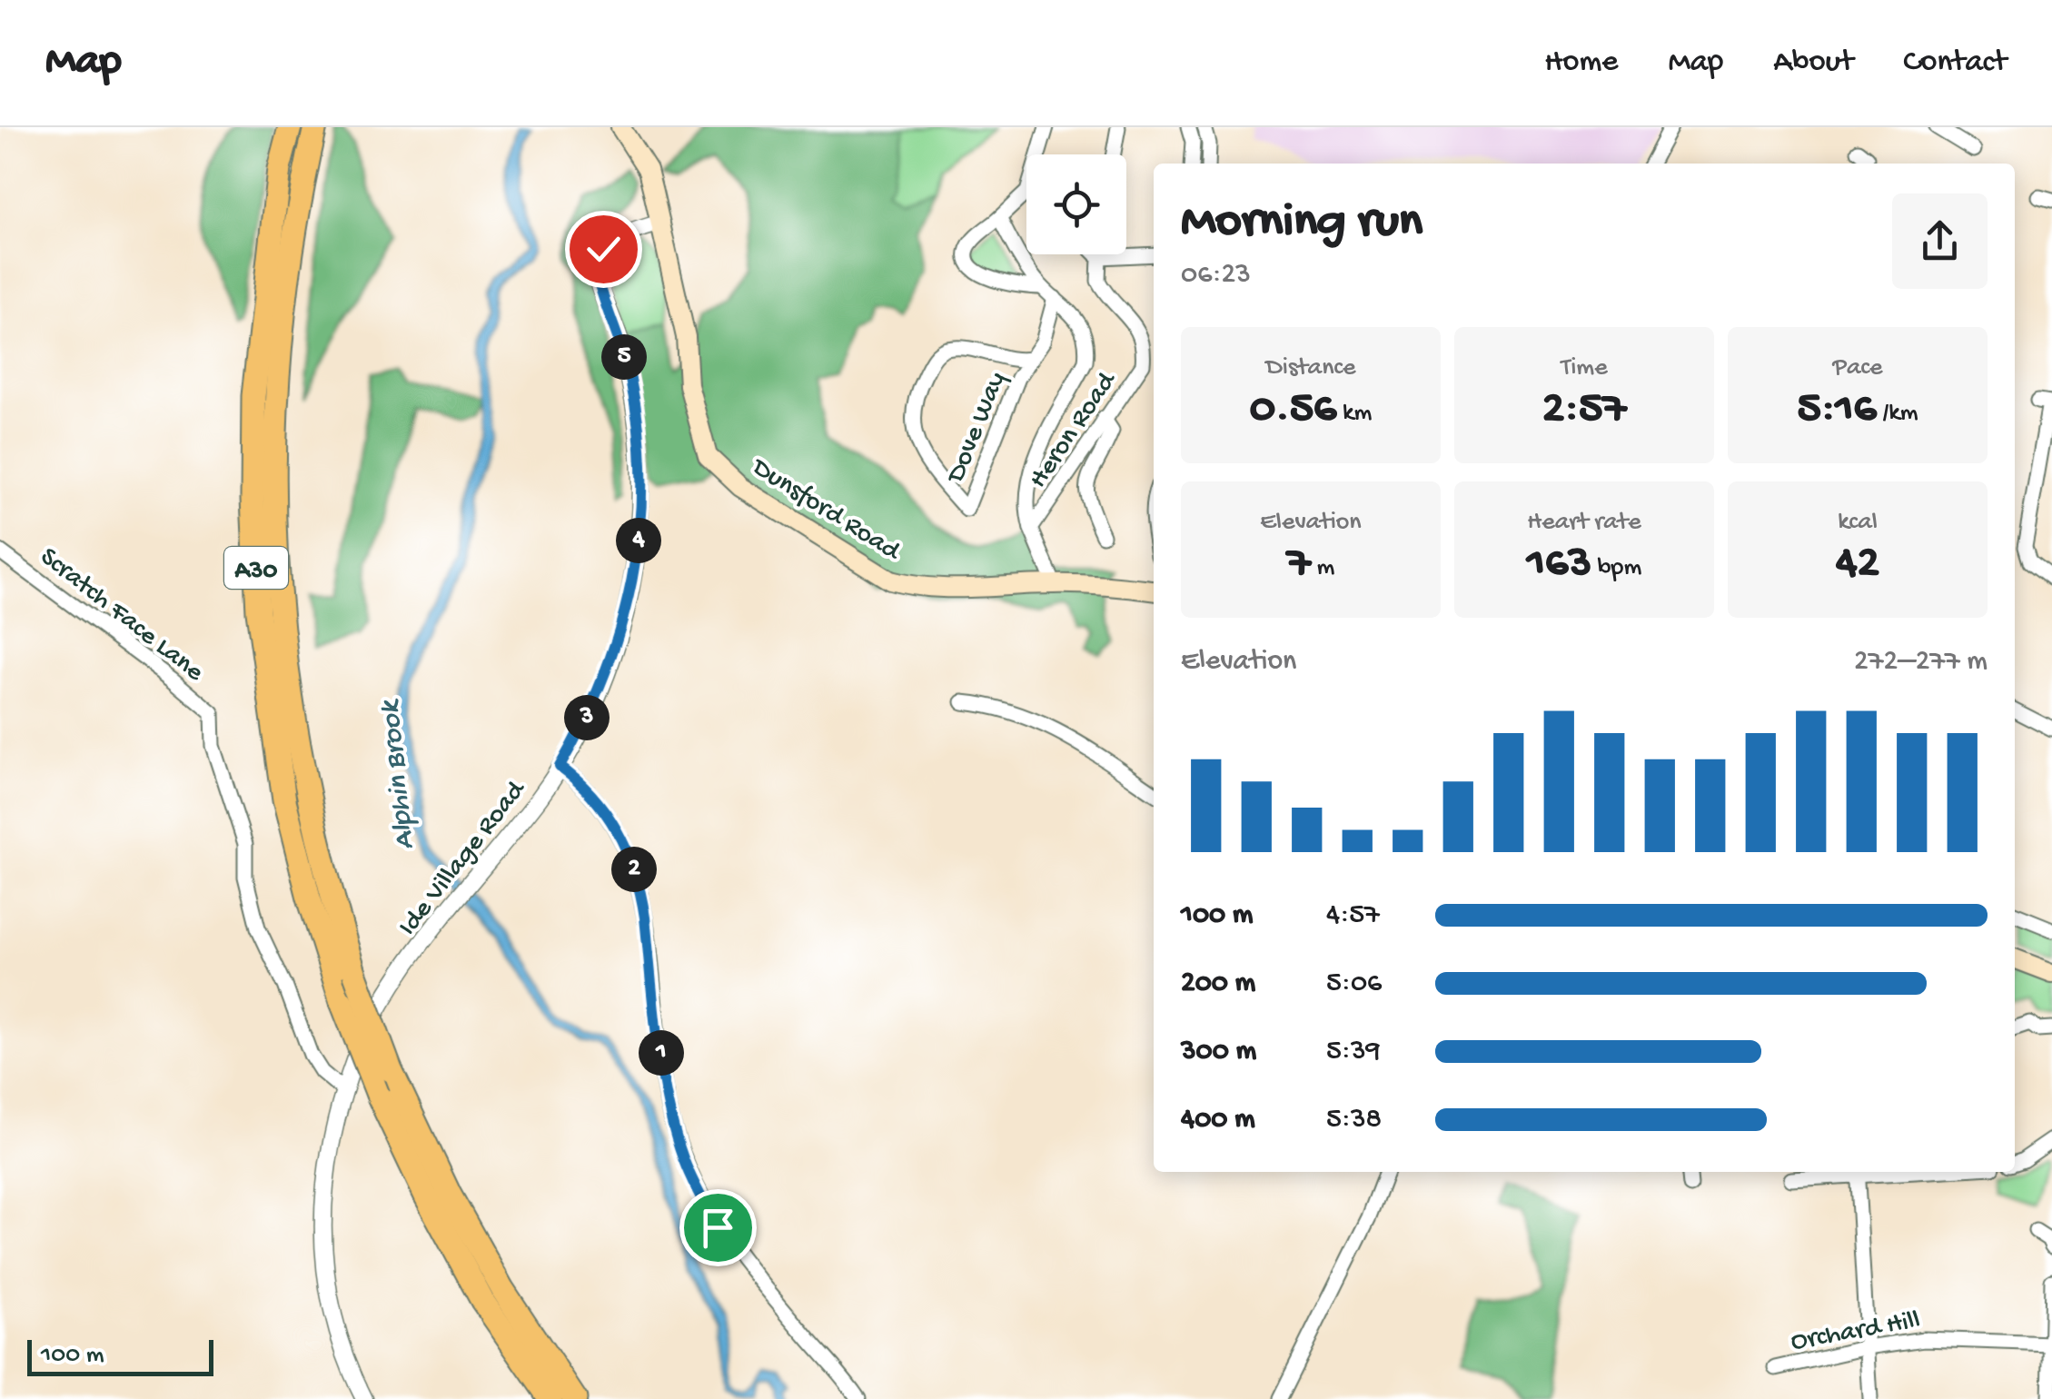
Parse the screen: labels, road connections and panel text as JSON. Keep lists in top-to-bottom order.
{
  "streets": {
    "highway": ["A30"],
    "main road": ["Dunsford Road"],
    "street": [
      "Dove Way",
      "Heron Road",
      "Scratch Face Lane",
      "Ide Village Road",
      "Orchard Hill"
    ]
  },
  "crossings": [
    ["Heron Road", "Dunsford Road"],
    ["Dunsford Road", "Ide Village Road"],
    ["Scratch Face Lane", "Ide Village Road"]
  ],
  "water": ["Alphin Brook"],
  "scale_bar": "100 m",
  "page": {
    "header": "Map",
    "nav": [
      "Home",
      "Map",
      "About",
      "Contact"
    ],
    "heading": ["Morning run", "06:23"],
    "stats": [
      ["Distance", "0.56 km"],
      ["Time", "2:57"],
      ["Pace", "5:16 /km"],
      ["Elevation", "7 m"],
      ["Heart rate", "163 bpm"],
      ["kcal", "42"]
    ],
    "pins": [
      "5",
      "4",
      "3",
      "2",
      "1"
    ],
    "chart": ["Elevation", "272–277 m"],
    "list": [
      {
        "name": "100 m",
        "note": "4:57"
      },
      {
        "name": "200 m",
        "note": "5:06"
      },
      {
        "name": "300 m",
        "note": "5:39"
      },
      {
        "name": "400 m",
        "note": "5:38"
      }
    ],
    "scale": "100 m"
  }
}
